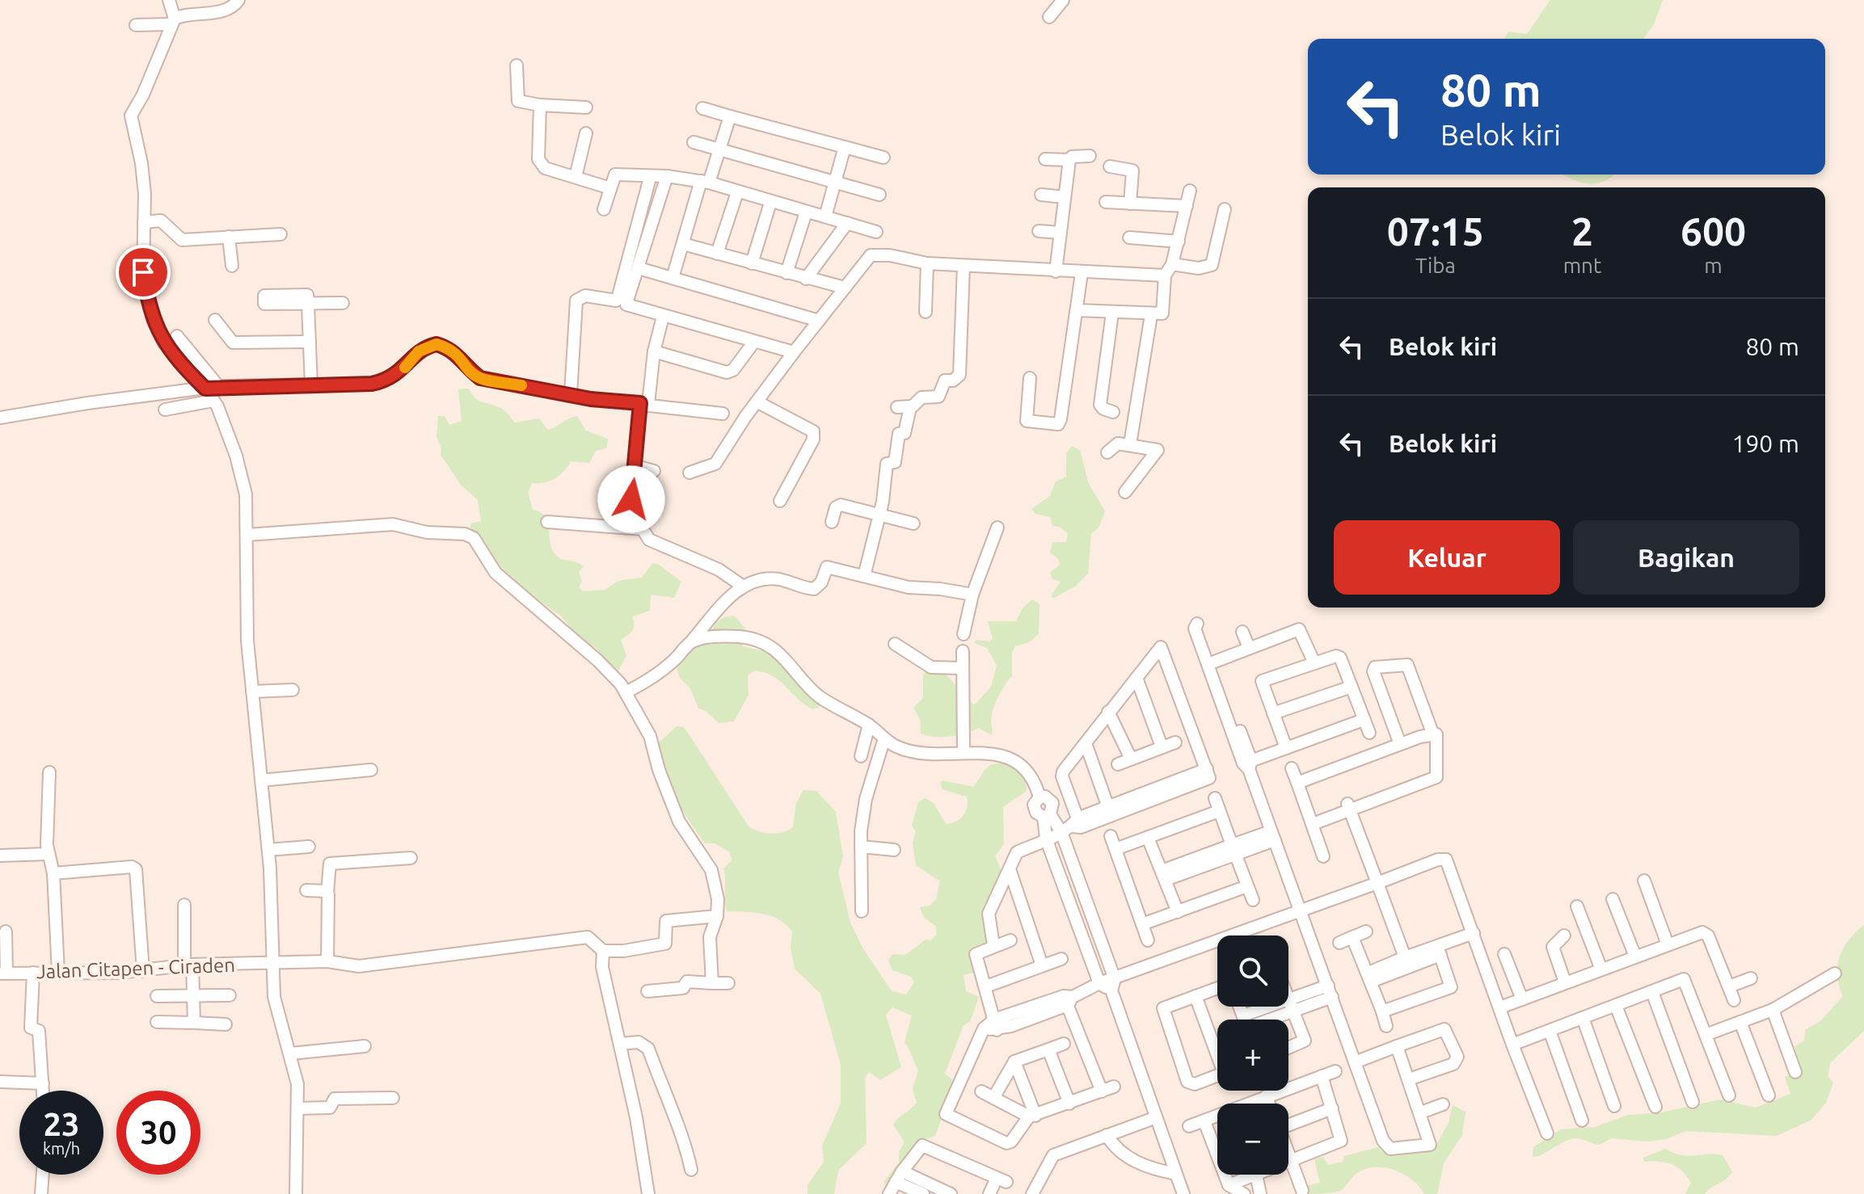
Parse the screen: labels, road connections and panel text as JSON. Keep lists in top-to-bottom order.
{
  "streets": {
    "street": ["Jalan Citapen - Ciraden"]
  },
  "page": {
    "turn": ["80 m", "Belok kiri"],
    "eta": [
      "07:15",
      "Tiba",
      "2",
      "mnt",
      "600",
      "m"
    ],
    "list": [
      {
        "name": "Belok kiri",
        "value": "80 m"
      },
      {
        "name": "Belok kiri",
        "value": "190 m"
      }
    ],
    "buttons": ["Keluar", "Bagikan"],
    "map_buttons": ["+", "−"],
    "speed": "23 km/h",
    "limit": "30"
  }
}
